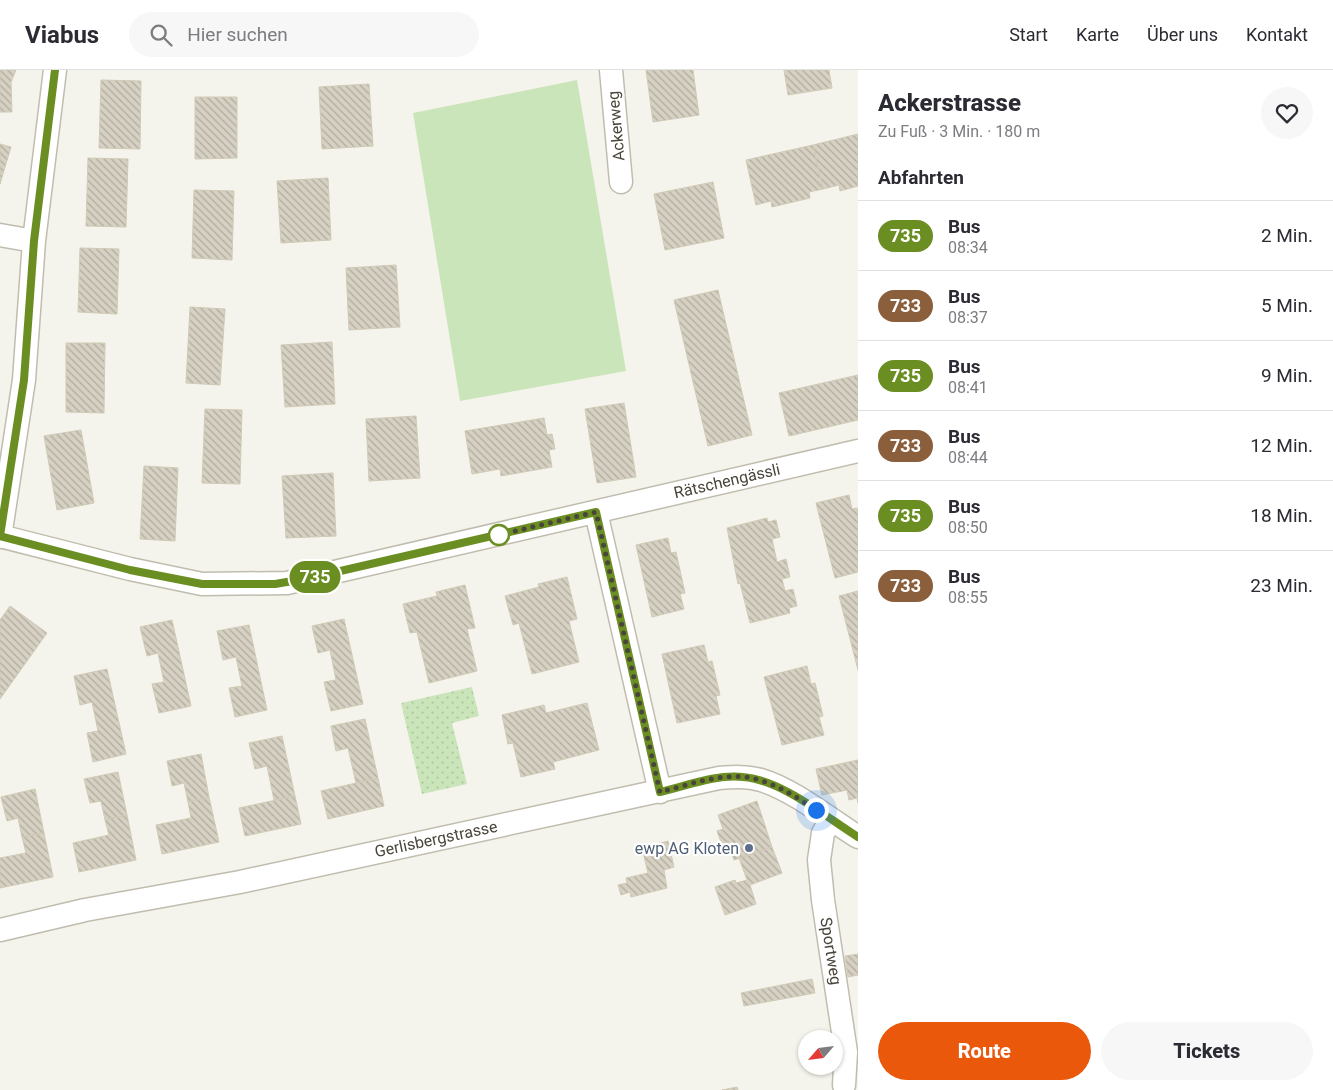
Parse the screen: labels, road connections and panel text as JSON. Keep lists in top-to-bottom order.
{
  "streets": {
    "street": [
      "Ackerweg",
      "Rätschengässli",
      "Gerlisbergstrasse",
      "Sportweg"
    ]
  },
  "crossings": [
    ["Gerlisbergstrasse", "Sportweg"]
  ],
  "places": ["ewp AG Kloten"],
  "lines": ["bus line 735"],
  "north": "bottom left",
  "page": {
    "header": "Viabus",
    "search": "Hier suchen",
    "nav": [
      "Start",
      "Karte",
      "Über uns",
      "Kontakt"
    ],
    "on_map": "735",
    "heading": [
      ["Ackerstrasse", "Zu Fuß · 3 Min. · 180 m"],
      "Abfahrten"
    ],
    "list": [
      {
        "mark": "735",
        "name": "Bus",
        "note": "08:34",
        "value": "2 Min."
      },
      {
        "mark": "733",
        "name": "Bus",
        "note": "08:37",
        "value": "5 Min."
      },
      {
        "mark": "735",
        "name": "Bus",
        "note": "08:41",
        "value": "9 Min."
      },
      {
        "mark": "733",
        "name": "Bus",
        "note": "08:44",
        "value": "12 Min."
      },
      {
        "mark": "735",
        "name": "Bus",
        "note": "08:50",
        "value": "18 Min."
      },
      {
        "mark": "733",
        "name": "Bus",
        "note": "08:55",
        "value": "23 Min."
      }
    ],
    "buttons": ["Route", "Tickets"]
  }
}
